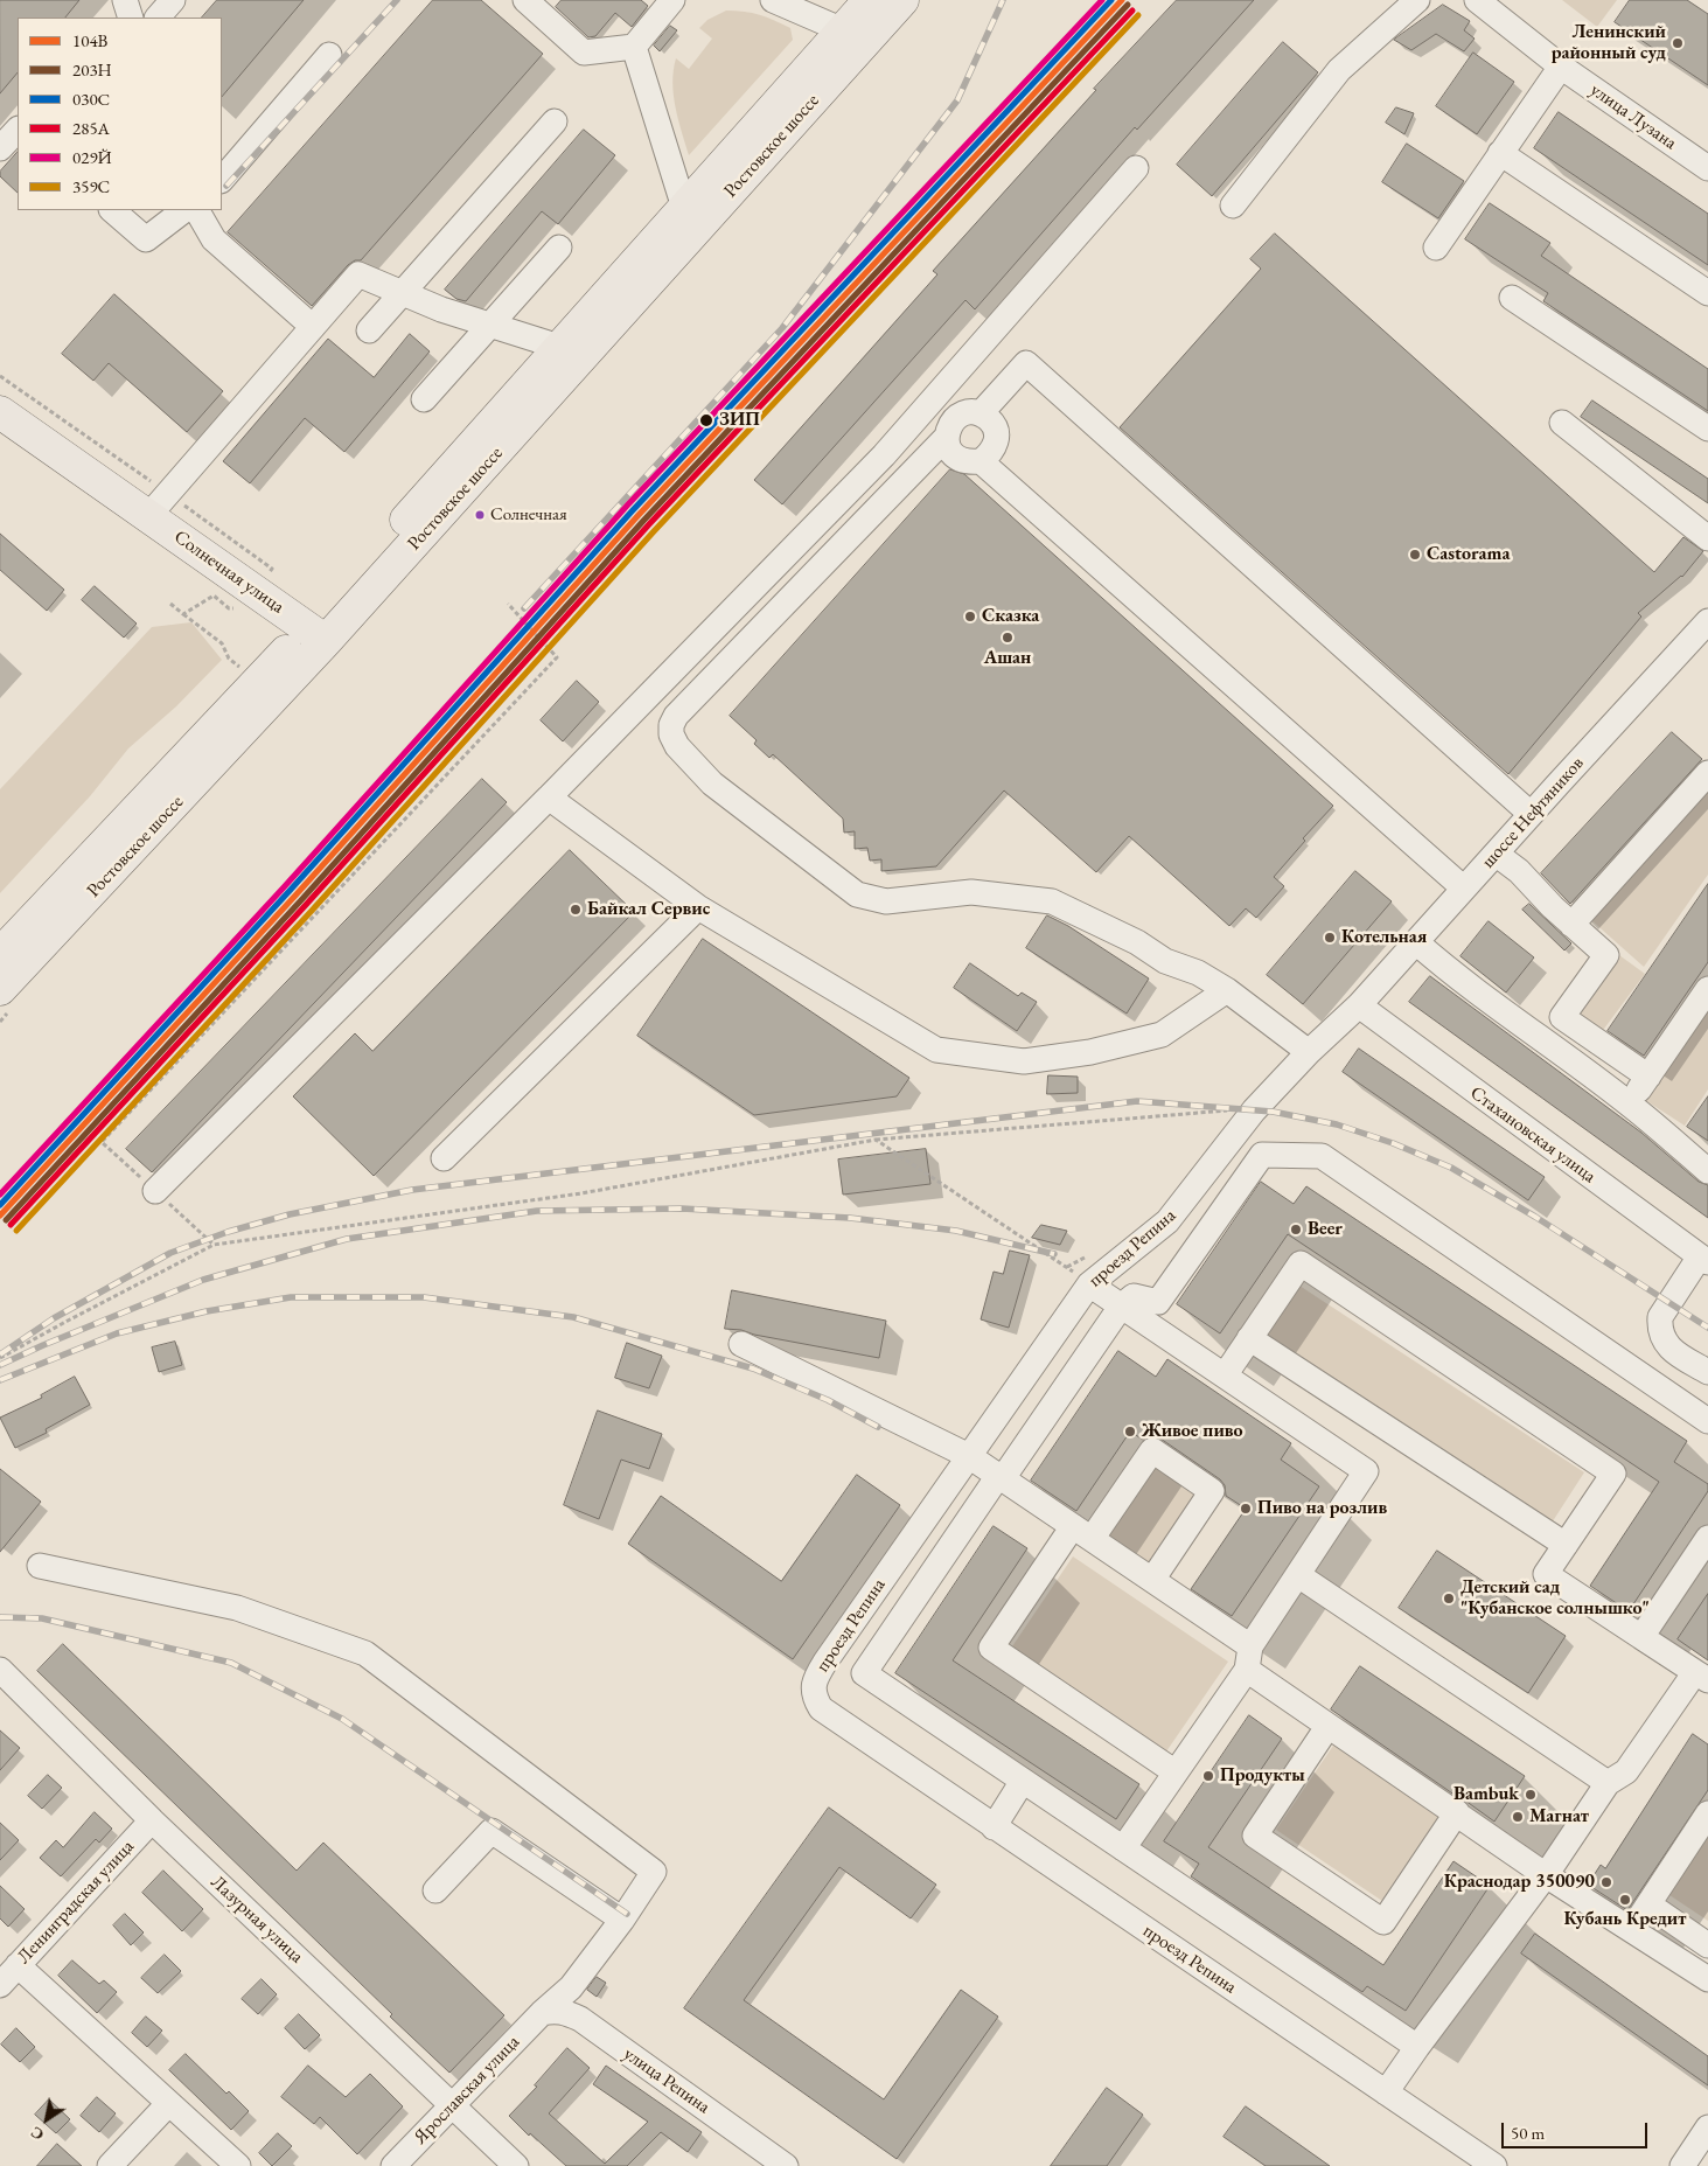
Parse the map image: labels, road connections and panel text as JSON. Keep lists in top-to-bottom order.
{
  "streets": {
    "main road": ["Ростовское шоссе", "Солнечная улица"],
    "street": [
      "улица Лузана",
      "шоссе Нефтяников",
      "Стахановская улица",
      "проезд Репина",
      "Ленинградская улица",
      "Лазурная улица",
      "улица Репина",
      "Ярославская улица"
    ]
  },
  "crossings": [
    ["Ростовское шоссе", "Солнечная улица"],
    ["шоссе Нефтяников", "Стахановская улица"],
    ["шоссе Нефтяников", "проезд Репина"],
    ["Стахановская улица", "проезд Репина"],
    ["Ленинградская улица", "Лазурная улица"],
    ["Лазурная улица", "Ярославская улица"],
    ["улица Репина", "Ярославская улица"]
  ],
  "places": [
    "Ленинский районный суд",
    "ЗИП",
    "Солнечная",
    "Castorama",
    "Сказка",
    "Ашан",
    "Байкал Сервис",
    "Котельная",
    "Beer",
    "Живое пиво",
    "Пиво на розлив",
    "Детский сад \"Кубанское солнышко\"",
    "Продукты",
    "Bambuk",
    "Магнат",
    "Краснодар 350090",
    "Кубань Кредит"
  ],
  "lines": [
    "transit line 104В",
    "transit line 030C",
    "transit line 029Й",
    "transit line 203Н",
    "transit line 285А",
    "transit line 359С"
  ],
  "legend": [
    "104В",
    "203Н",
    "030C",
    "285А",
    "029Й",
    "359С"
  ],
  "scale_bar": "50 m",
  "north": "bottom left"
}
